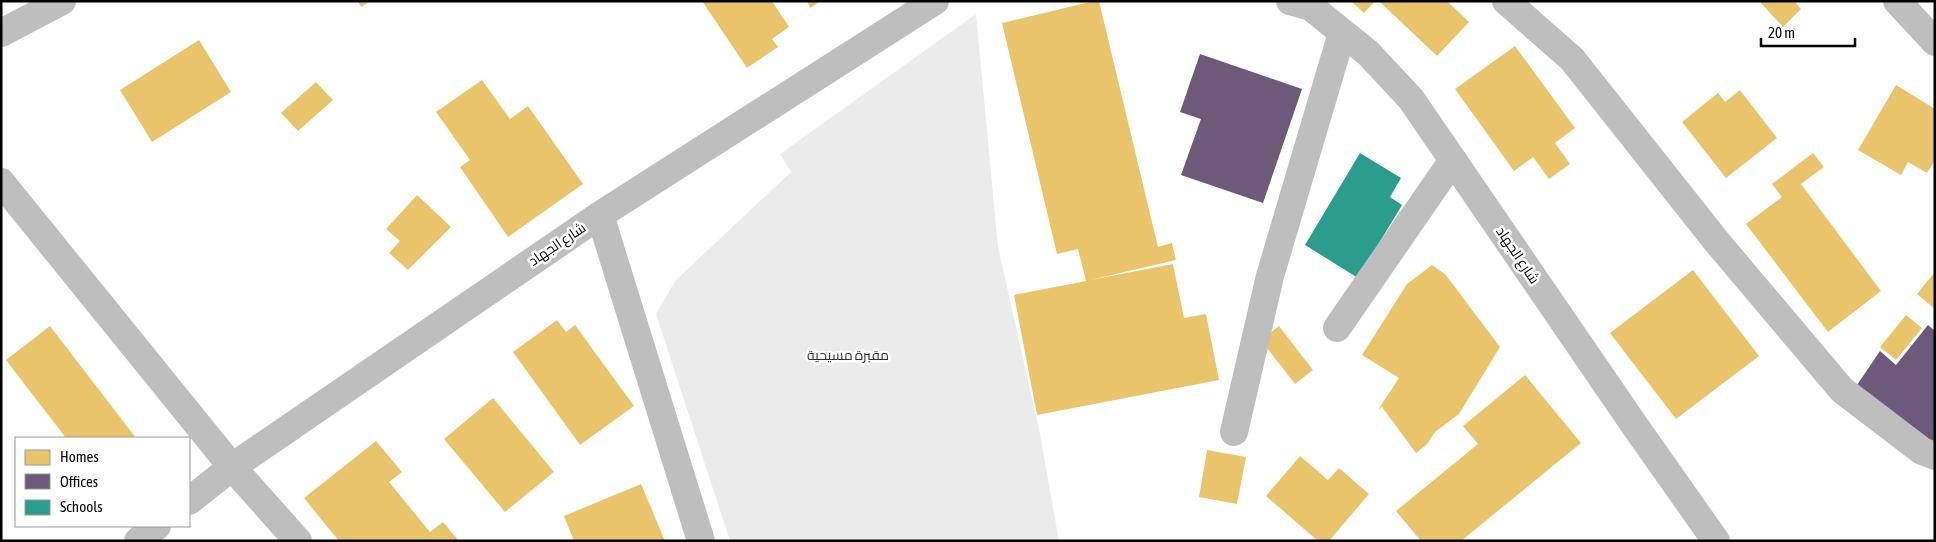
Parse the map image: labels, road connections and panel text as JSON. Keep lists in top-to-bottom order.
{
  "streets": {
    "street": ["شارع الجهاد"]
  },
  "parks": ["مقبرة مسيحية"],
  "legend": ["Homes", "Offices", "Schools"],
  "scale_bar": "20 m"
}
